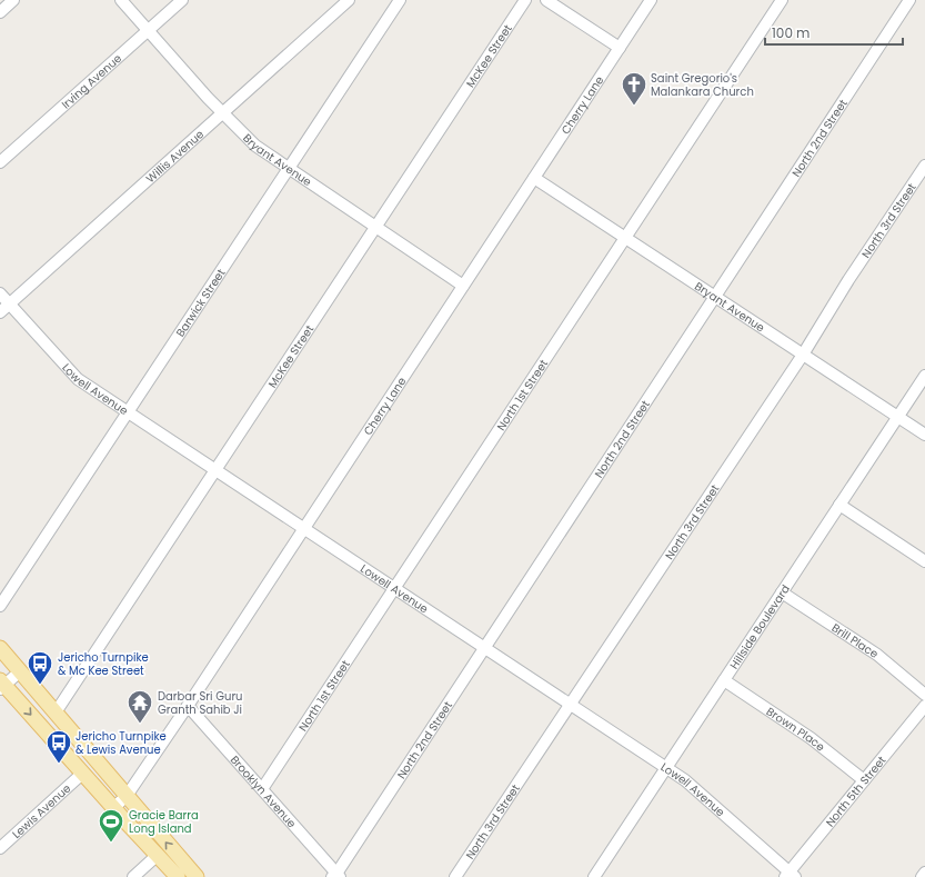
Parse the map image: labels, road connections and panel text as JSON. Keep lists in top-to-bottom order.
{
  "streets": {
    "street": [
      "McKee Street",
      "Irving Avenue",
      "Cherry Lane",
      "North 2nd Street",
      "Willis Avenue",
      "Bryant Avenue",
      "North 3rd Street",
      "Barwick Street",
      "Lowell Avenue",
      "North 1st Street",
      "Hillside Boulevard",
      "Brill Place",
      "Brown Place",
      "Brooklyn Avenue",
      "North 5th Street",
      "Lewis Avenue"
    ]
  },
  "crossings": [
    ["McKee Street", "Bryant Avenue"],
    ["McKee Street", "Lowell Avenue"],
    ["Irving Avenue", "Bryant Avenue"],
    ["Cherry Lane", "Bryant Avenue"],
    ["Cherry Lane", "Lowell Avenue"],
    ["Cherry Lane", "Brooklyn Avenue"],
    ["North 2nd Street", "Bryant Avenue"],
    ["North 2nd Street", "Lowell Avenue"],
    ["North 2nd Street", "Brooklyn Avenue"],
    ["Willis Avenue", "Bryant Avenue"],
    ["Willis Avenue", "Lowell Avenue"],
    ["Bryant Avenue", "North 3rd Street"],
    ["Bryant Avenue", "Barwick Street"],
    ["Bryant Avenue", "North 1st Street"],
    ["Bryant Avenue", "Hillside Boulevard"],
    ["North 3rd Street", "Lowell Avenue"],
    ["Barwick Street", "Lowell Avenue"],
    ["Lowell Avenue", "North 1st Street"],
    ["Lowell Avenue", "Hillside Boulevard"],
    ["Lowell Avenue", "North 5th Street"],
    ["North 1st Street", "Brooklyn Avenue"],
    ["Hillside Boulevard", "Brill Place"],
    ["Hillside Boulevard", "Brown Place"],
    ["Brown Place", "North 5th Street"]
  ],
  "places": {
    "church": ["Saint Gregorio's Malankara Church"],
    "bus stop": ["Jericho Turnpike & Mc Kee Street", "Jericho Turnpike & Lewis Avenue"],
    "temple": ["Darbar Sri Guru Granth Sahib Ji"],
    "sports": ["Gracie Barra Long Island"]
  },
  "scale_bar": "100 m"
}
